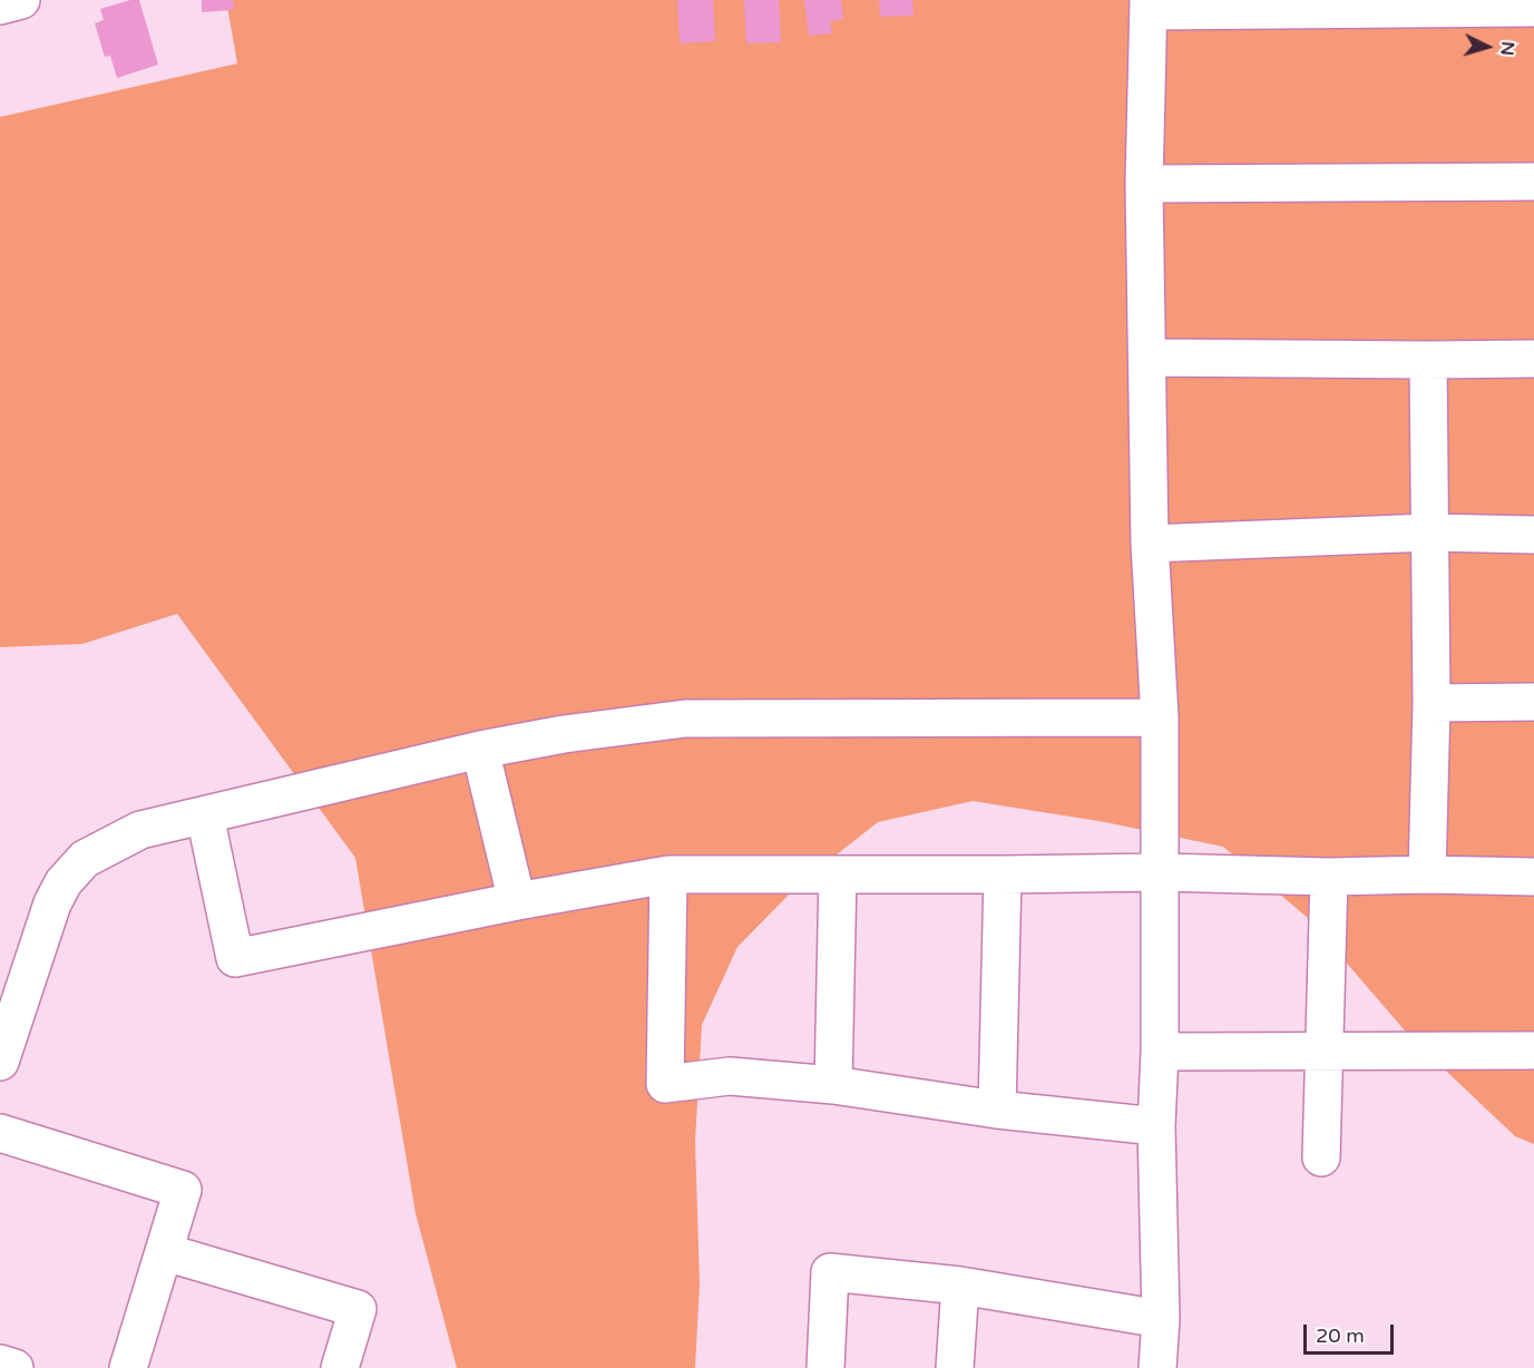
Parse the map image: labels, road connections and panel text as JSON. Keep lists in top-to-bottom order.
{
  "scale_bar": "20 m",
  "north": "right"
}
